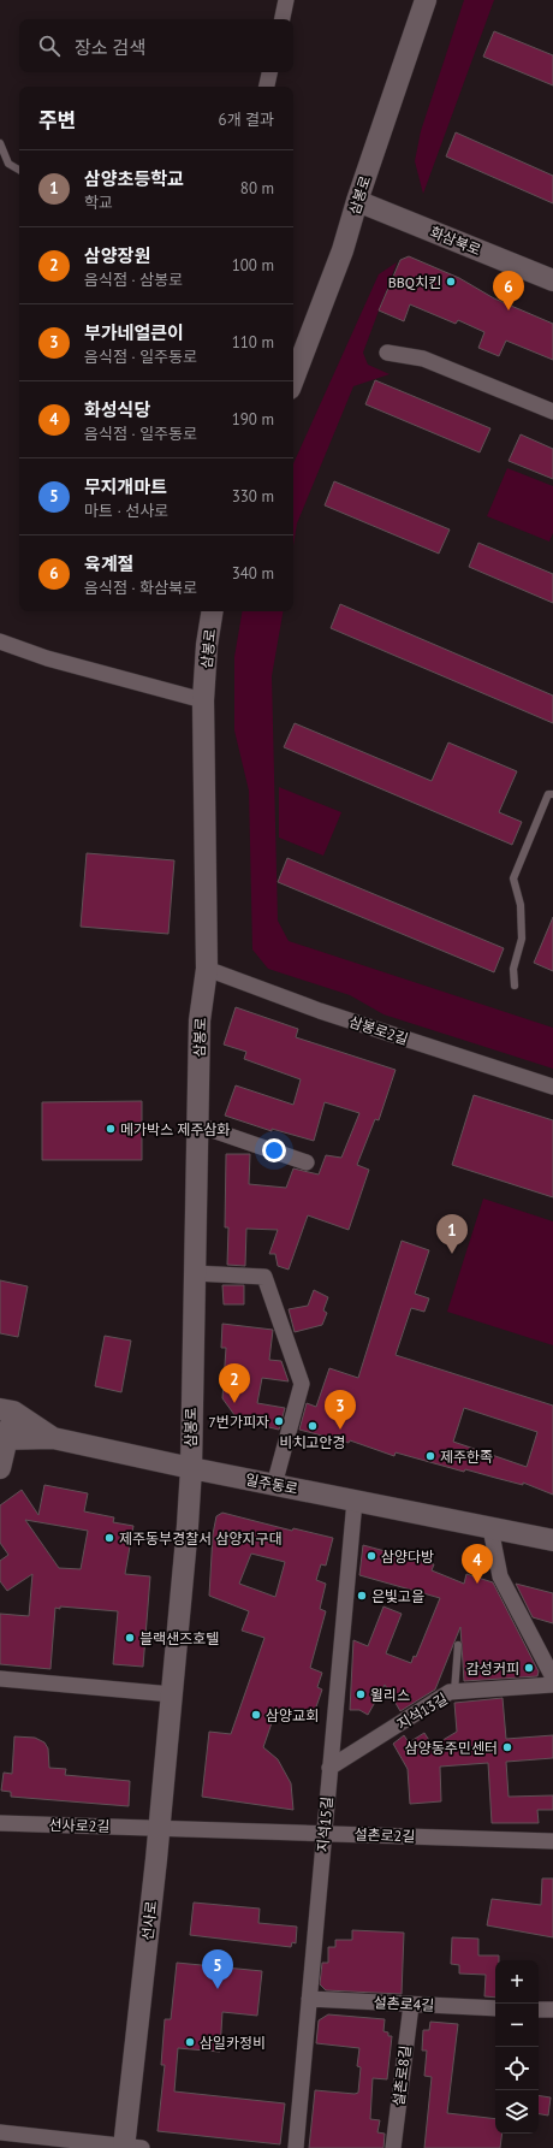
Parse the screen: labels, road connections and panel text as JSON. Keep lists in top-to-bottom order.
{
  "streets": {
    "street": [
      "삼봉로",
      "화삼북로",
      "삼봉로2길",
      "일주동로",
      "지석13길",
      "지석15길",
      "선사로2길",
      "설촌로2길",
      "선사로",
      "설촌로4길",
      "설촌로8길"
    ]
  },
  "crossings": [
    ["삼봉로", "화삼북로"],
    ["삼봉로", "삼봉로2길"],
    ["삼봉로", "일주동로"],
    ["삼봉로", "선사로"],
    ["일주동로", "지석15길"],
    ["일주동로", "선사로"],
    ["지석13길", "지석15길"],
    ["지석15길", "설촌로2길"],
    ["지석15길", "설촌로4길"],
    ["선사로2길", "설촌로2길"],
    ["선사로2길", "선사로"],
    ["설촌로2길", "선사로"],
    ["설촌로4길", "설촌로8길"]
  ],
  "places": [
    "BBQ치킨",
    "메가박스 제주삼화",
    "7번가피자",
    "비치고안경",
    "제주한족",
    "제주동부경찰서 삼양지구대",
    "삼양다방",
    "은빛고을",
    "블랙샌즈호텔",
    "감성커피",
    "윌리스",
    "삼양교회",
    "삼양동주민센터",
    "삼일카정비"
  ],
  "page": {
    "search": "장소 검색",
    "heading": ["주변", "6개 결과"],
    "list": [
      {
        "mark": "1",
        "name": "삼양초등학교",
        "note": "학교",
        "value": "80 m"
      },
      {
        "mark": "2",
        "name": "삼양장원",
        "note": "음식점 · 삼봉로",
        "value": "100 m"
      },
      {
        "mark": "3",
        "name": "부가네얼큰이",
        "note": "음식점 · 일주동로",
        "value": "110 m"
      },
      {
        "mark": "4",
        "name": "화성식당",
        "note": "음식점 · 일주동로",
        "value": "190 m"
      },
      {
        "mark": "5",
        "name": "무지개마트",
        "note": "마트 · 선사로",
        "value": "330 m"
      },
      {
        "mark": "6",
        "name": "육계절",
        "note": "음식점 · 화삼북로",
        "value": "340 m"
      }
    ],
    "pins": [
      "6",
      "1",
      "2",
      "3",
      "4",
      "5"
    ],
    "map_buttons": ["+", "−"]
  }
}
